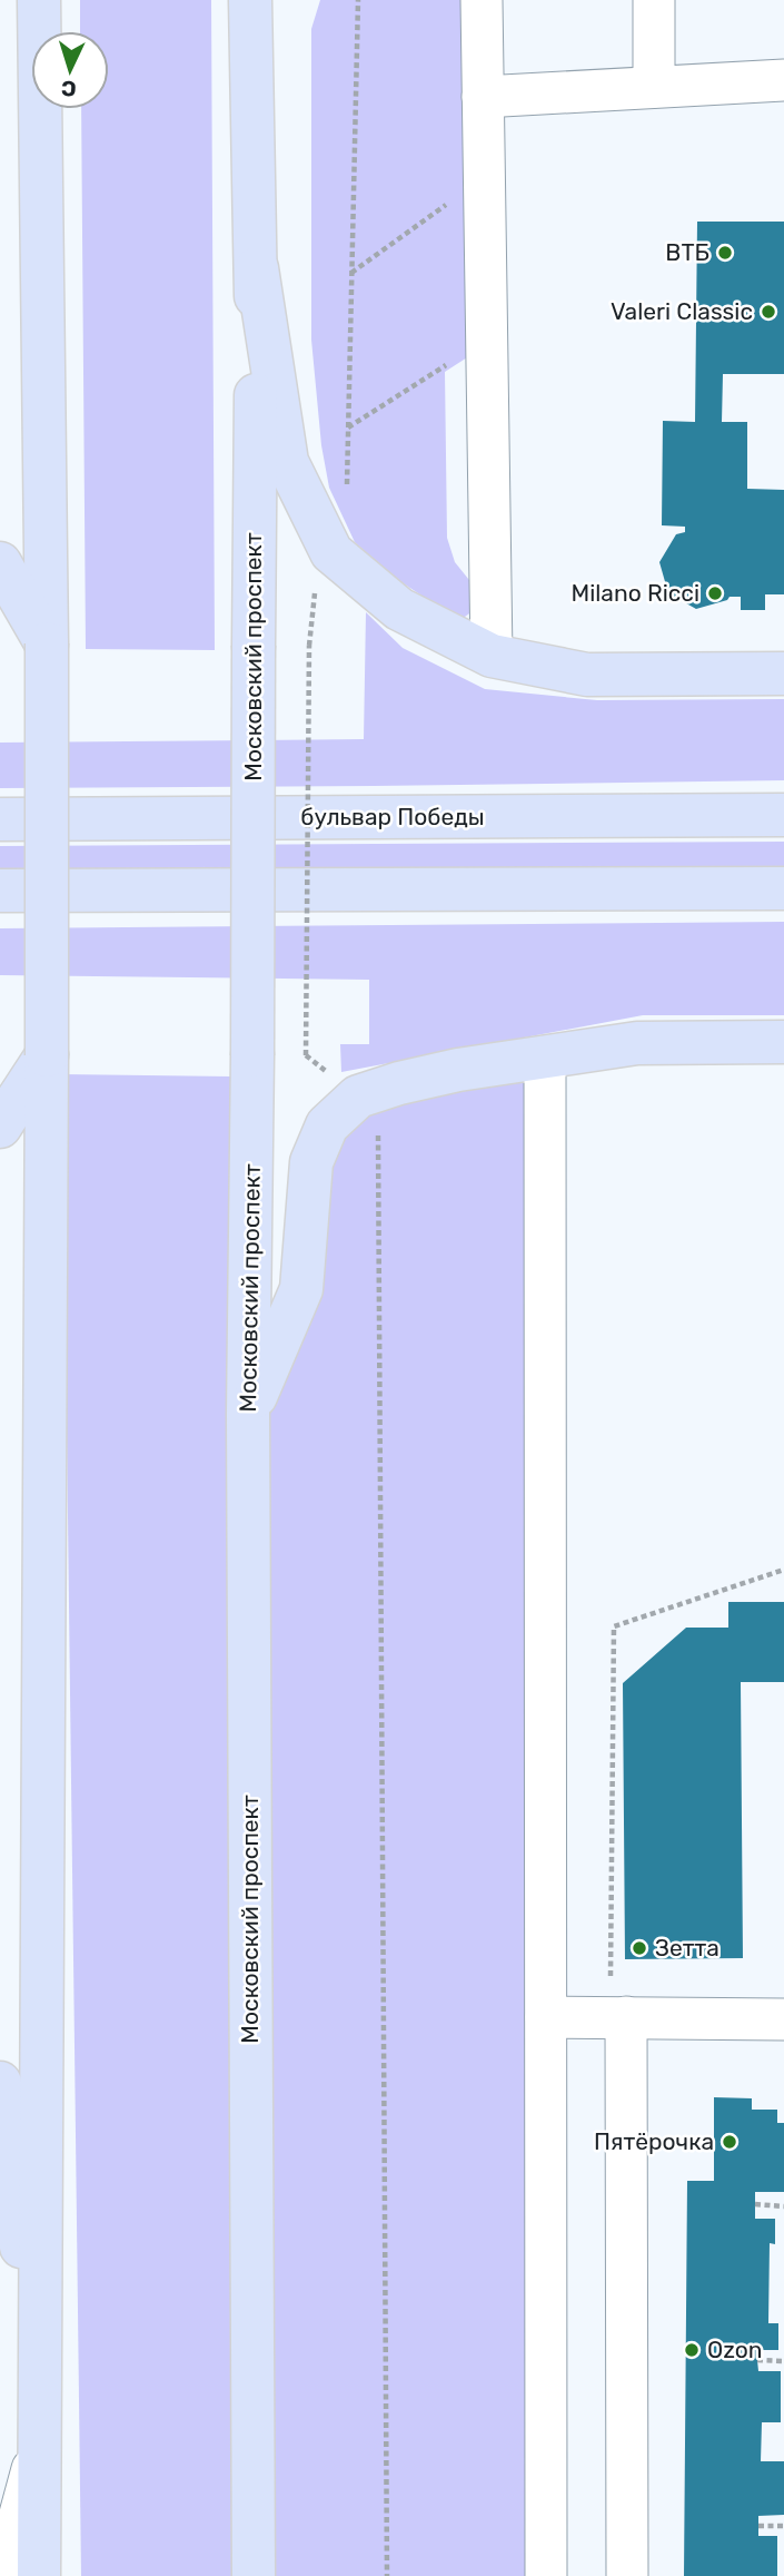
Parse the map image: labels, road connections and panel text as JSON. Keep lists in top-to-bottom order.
{
  "streets": {
    "main road": ["Московский проспект", "бульвар Победы"]
  },
  "places": [
    "ВТБ",
    "Valeri Classic",
    "Milano Ricci",
    "Зетта",
    "Пятёрочка",
    "Ozon"
  ],
  "north": "bottom"
}
